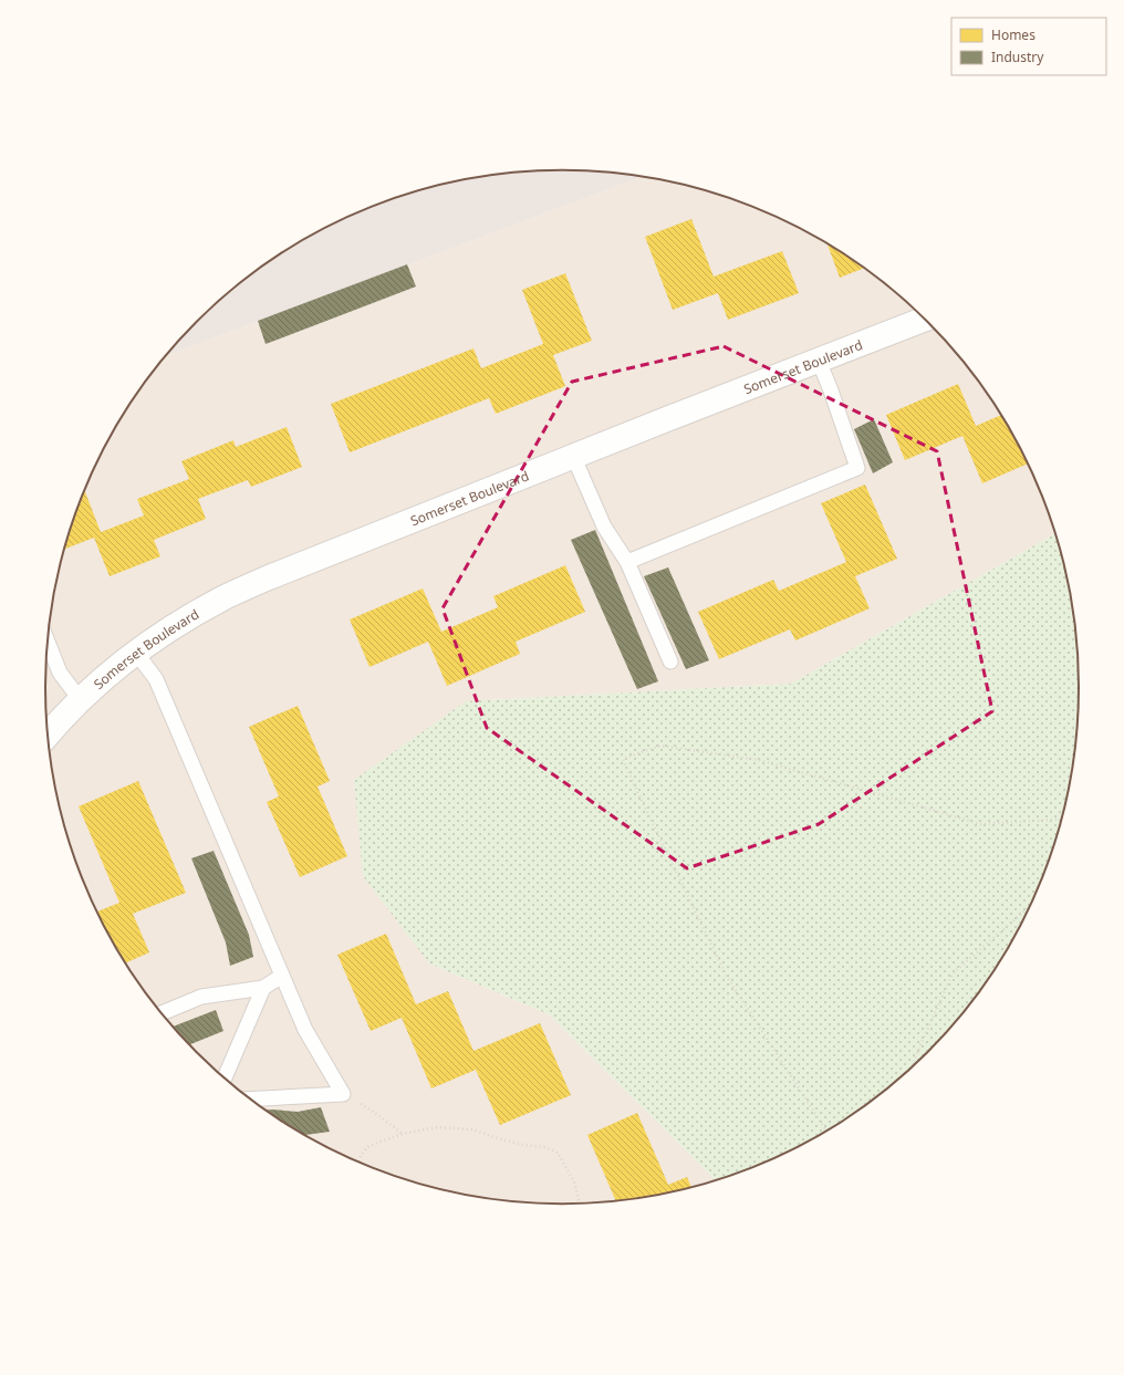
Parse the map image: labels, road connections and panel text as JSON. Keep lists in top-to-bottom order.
{
  "streets": {
    "street": ["Somerset Boulevard"]
  },
  "legend": ["Homes", "Industry"]
}
